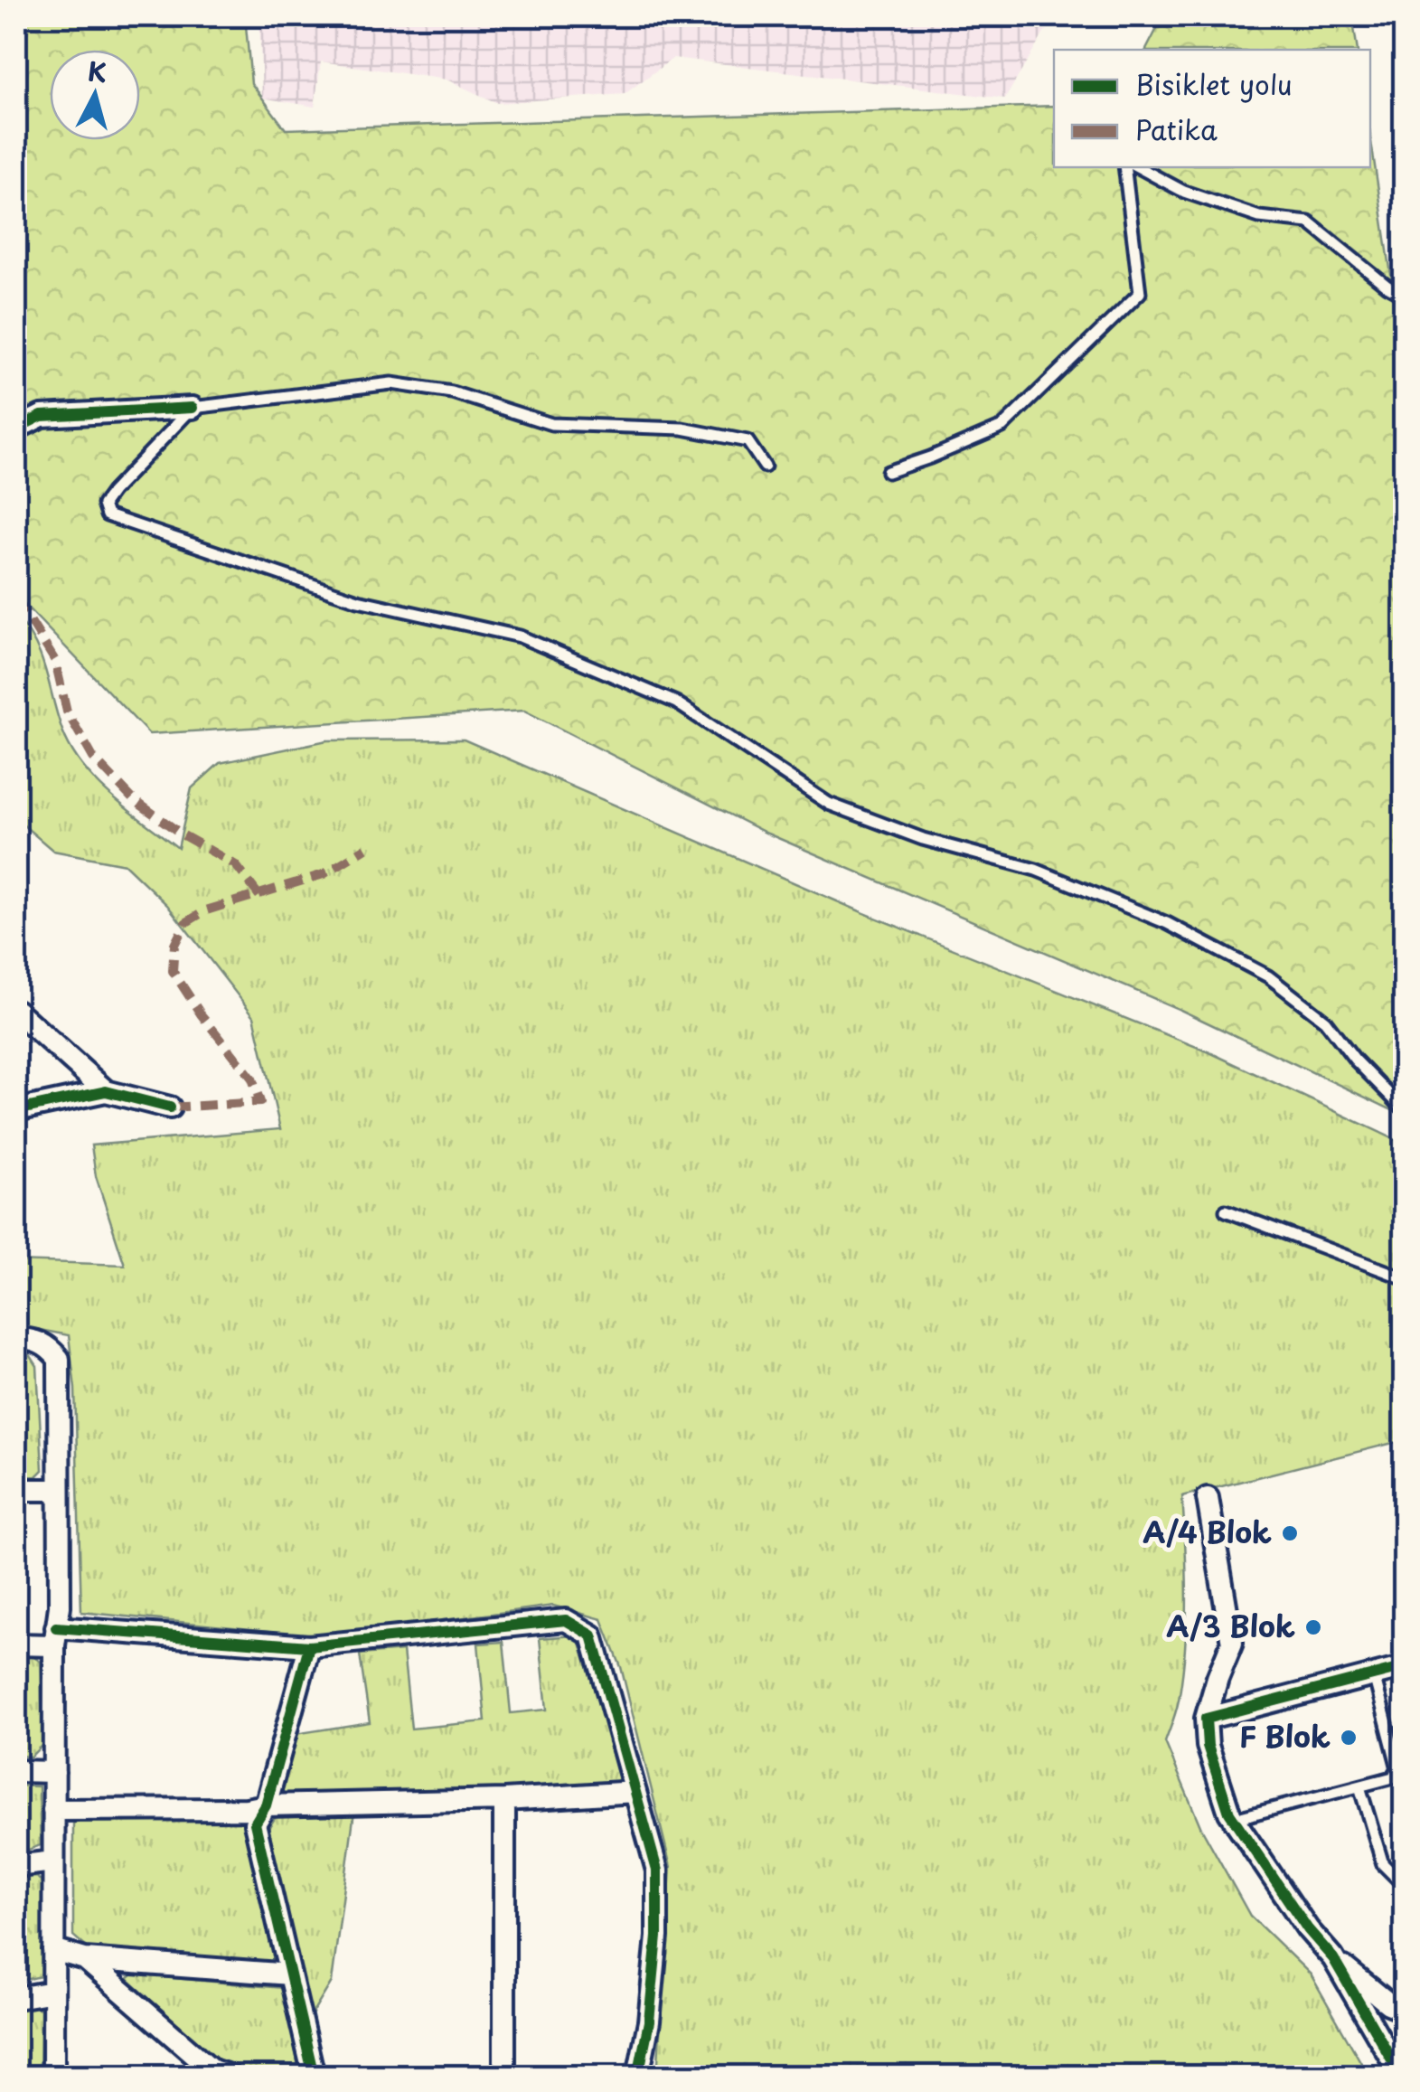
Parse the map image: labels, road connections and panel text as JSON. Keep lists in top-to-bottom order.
{
  "places": ["A/4 Blok", "A/3 Blok", "F Blok"],
  "legend": ["Bisiklet yolu", "Patika"],
  "north": "top"
}
